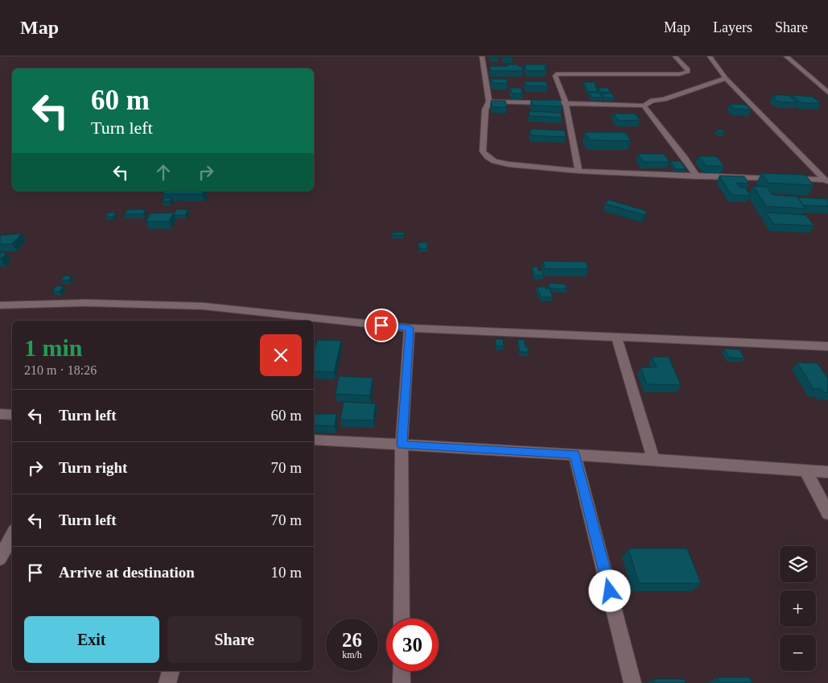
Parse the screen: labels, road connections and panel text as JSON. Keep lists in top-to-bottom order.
{
  "page": {
    "header": "Map",
    "nav": ["Map", "Layers", "Share"],
    "turn": ["60 m", "Turn left"],
    "heading": ["1 min", "210 m · 18:26"],
    "list": [
      {
        "name": "Turn left",
        "value": "60 m"
      },
      {
        "name": "Turn right",
        "value": "70 m"
      },
      {
        "name": "Turn left",
        "value": "70 m"
      },
      {
        "name": "Arrive at destination",
        "value": "10 m"
      }
    ],
    "map_buttons": ["+", "−"],
    "buttons": ["Exit", "Share"],
    "speed": "26 km/h",
    "limit": "30"
  }
}
